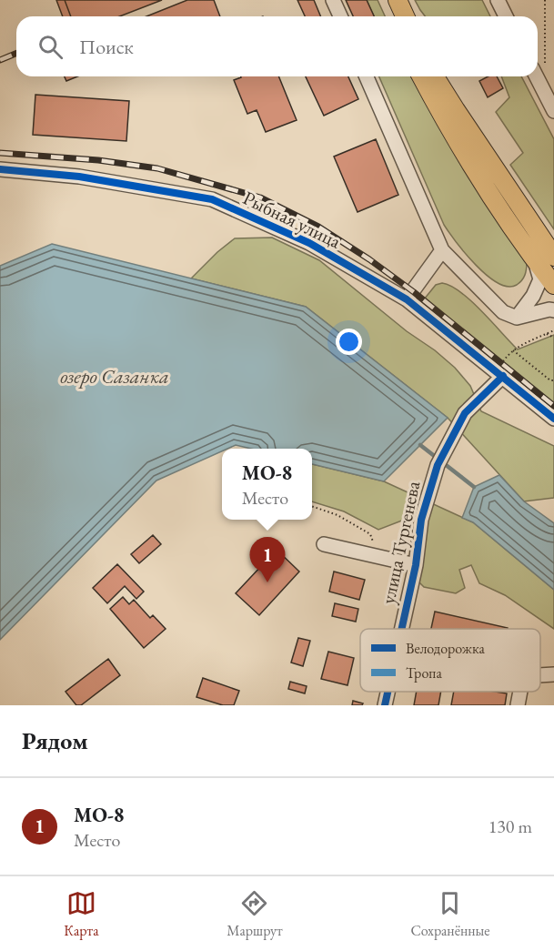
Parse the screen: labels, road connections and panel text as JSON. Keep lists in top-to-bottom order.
{
  "streets": {
    "street": ["Рыбная улица", "улица Тургенева"]
  },
  "crossings": [
    ["Рыбная улица", "улица Тургенева"]
  ],
  "water": ["озеро Сазанка"],
  "legend": ["Велодорожка", "Тропа"],
  "page": {
    "search": "Поиск",
    "popup": ["MO-8", "Место"],
    "pins": "1",
    "heading": "Рядом",
    "list": [
      {
        "mark": "1",
        "name": "MO-8",
        "note": "Место",
        "value": "130 m"
      }
    ],
    "nav": ["Карта", "Маршрут", "Сохранённые"]
  }
}
